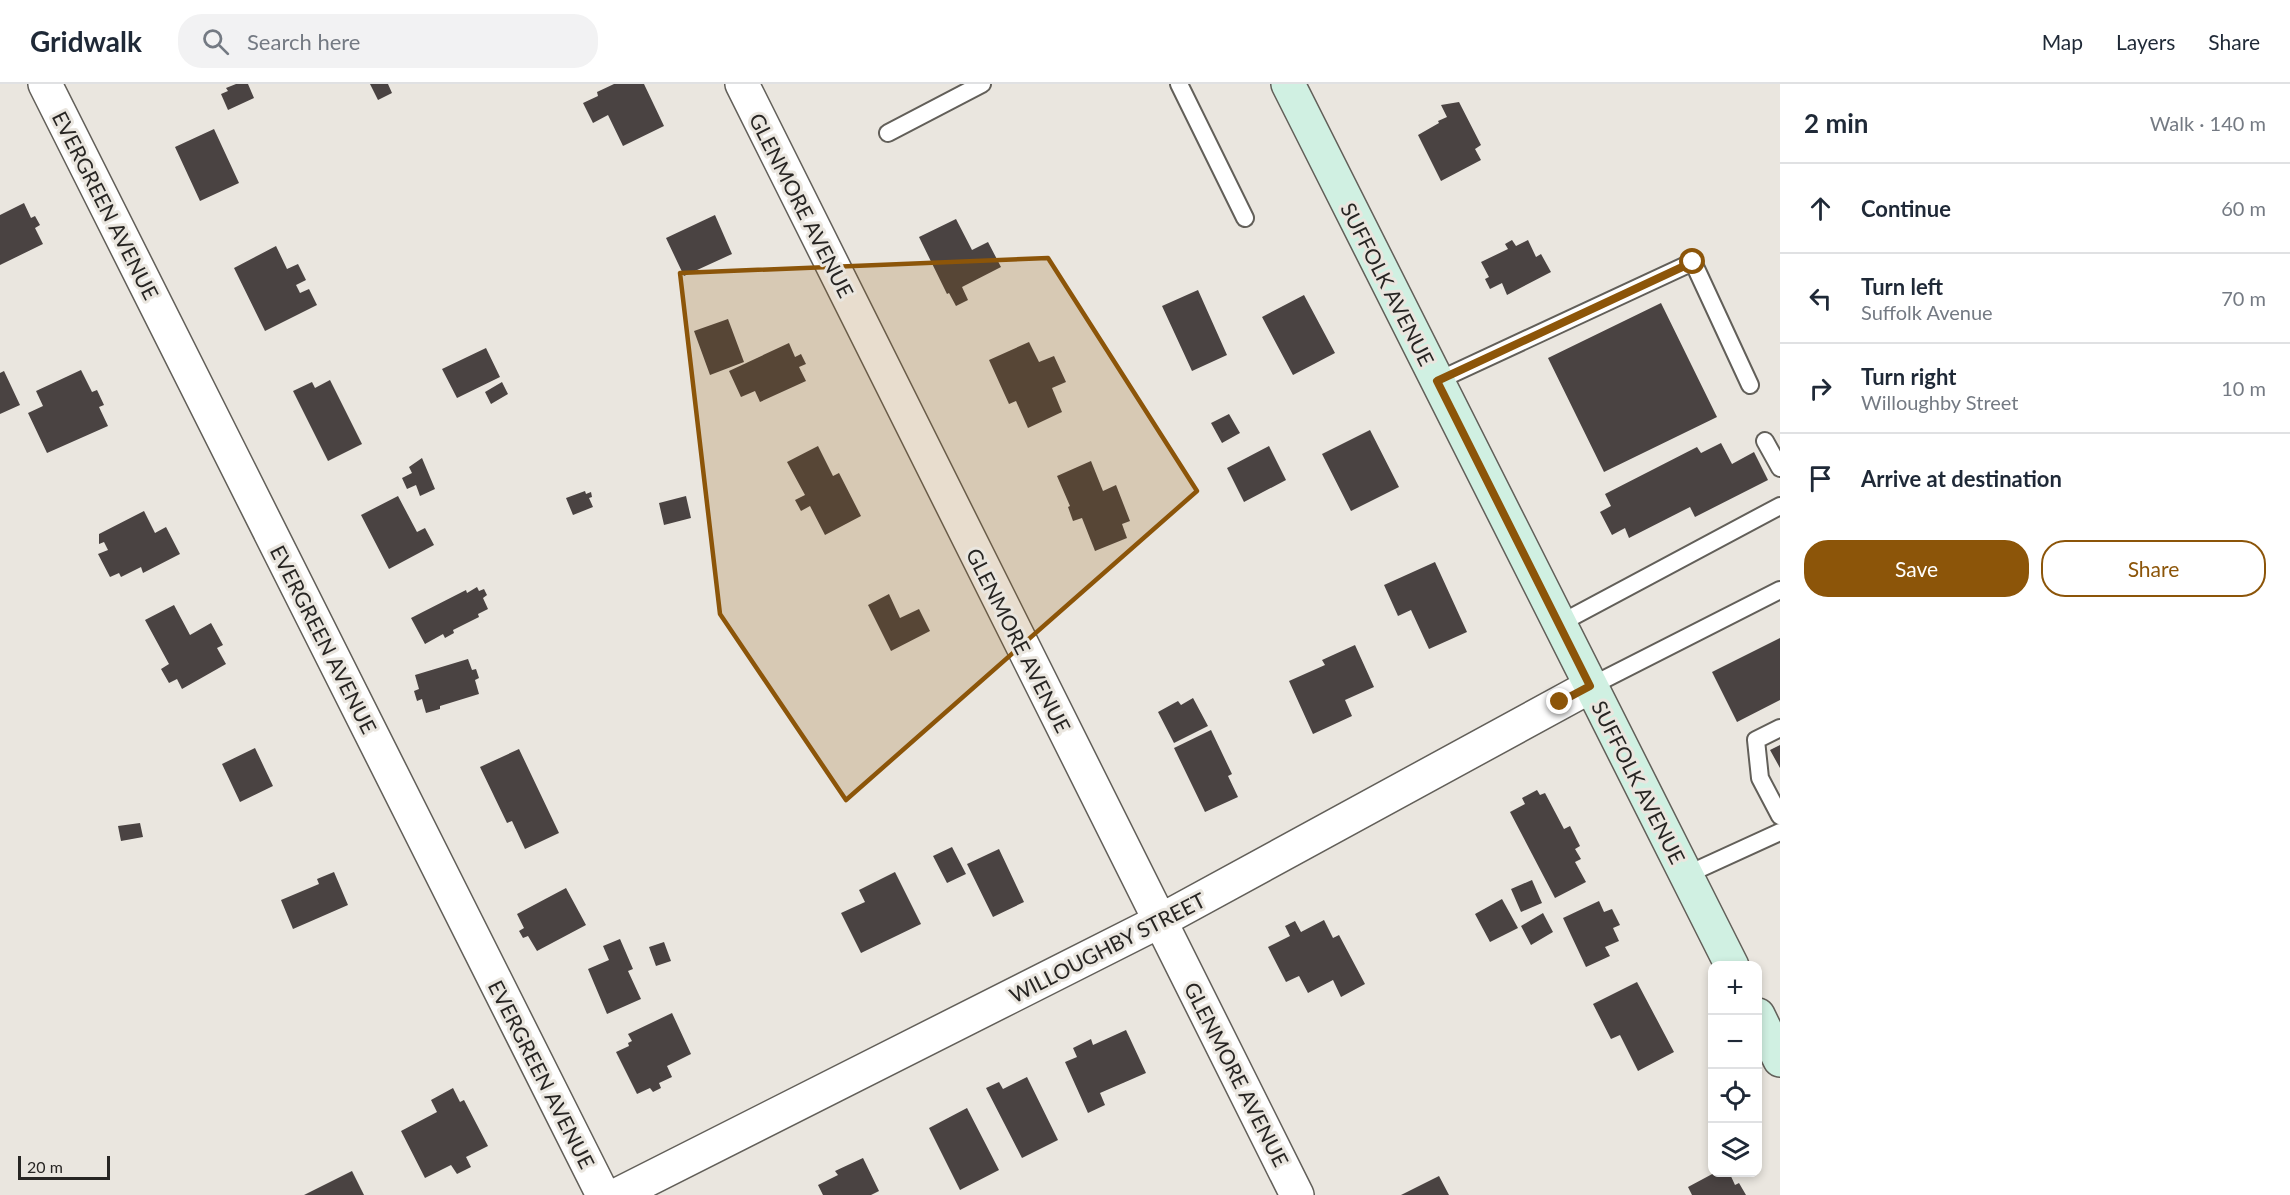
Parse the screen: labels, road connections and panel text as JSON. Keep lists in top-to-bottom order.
{
  "streets": {
    "main road": ["SUFFOLK AVENUE"],
    "street": ["EVERGREEN AVENUE", "GLENMORE AVENUE", "WILLOUGHBY STREET"]
  },
  "crossings": [
    ["GLENMORE AVENUE", "WILLOUGHBY STREET"],
    ["SUFFOLK AVENUE", "WILLOUGHBY STREET"]
  ],
  "scale_bar": "20 m",
  "page": {
    "header": "Gridwalk",
    "search": "Search here",
    "nav": ["Map", "Layers", "Share"],
    "heading": ["2 min", "Walk · 140 m"],
    "list": [
      ["Continue", "60 m"],
      ["Turn left", "Suffolk Avenue", "70 m"],
      ["Turn right", "Willoughby Street", "10 m"],
      "Arrive at destination"
    ],
    "buttons": ["Save", "Share"],
    "map_buttons": ["+", "−"],
    "scale": "20 m"
  }
}
